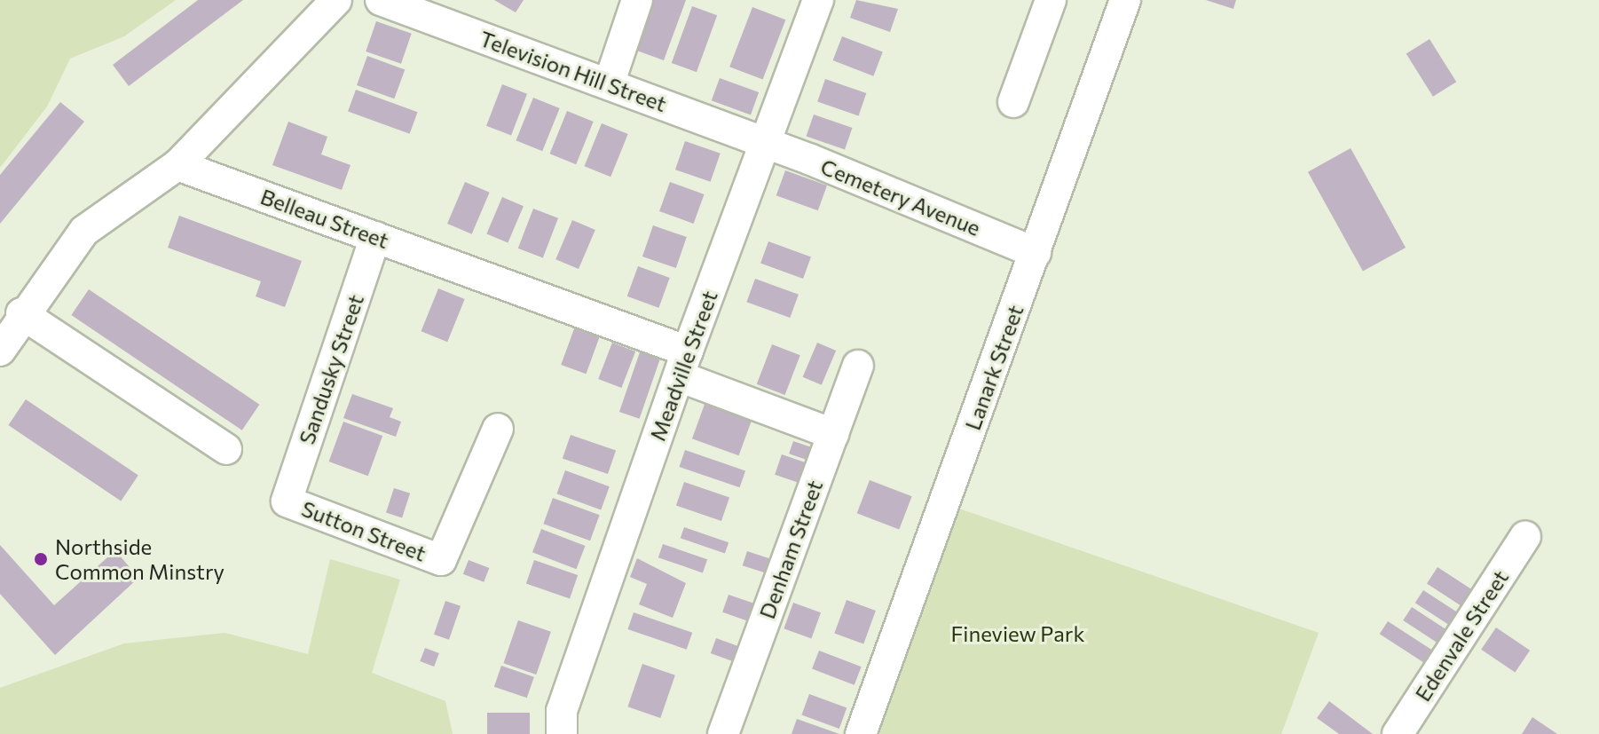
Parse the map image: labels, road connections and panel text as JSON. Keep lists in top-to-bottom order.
{
  "streets": {
    "street": [
      "Television Hill Street",
      "Cemetery Avenue",
      "Belleau Street",
      "Meadville Street",
      "Lanark Street",
      "Sandusky Street",
      "Sutton Street",
      "Denham Street",
      "Edenvale Street"
    ]
  },
  "crossings": [
    ["Television Hill Street", "Cemetery Avenue"],
    ["Television Hill Street", "Meadville Street"],
    ["Cemetery Avenue", "Meadville Street"],
    ["Cemetery Avenue", "Lanark Street"],
    ["Belleau Street", "Meadville Street"],
    ["Belleau Street", "Sandusky Street"],
    ["Belleau Street", "Denham Street"],
    ["Sandusky Street", "Sutton Street"]
  ],
  "parks": ["Fineview Park"],
  "places": ["Northside Common Minstry"]
}
